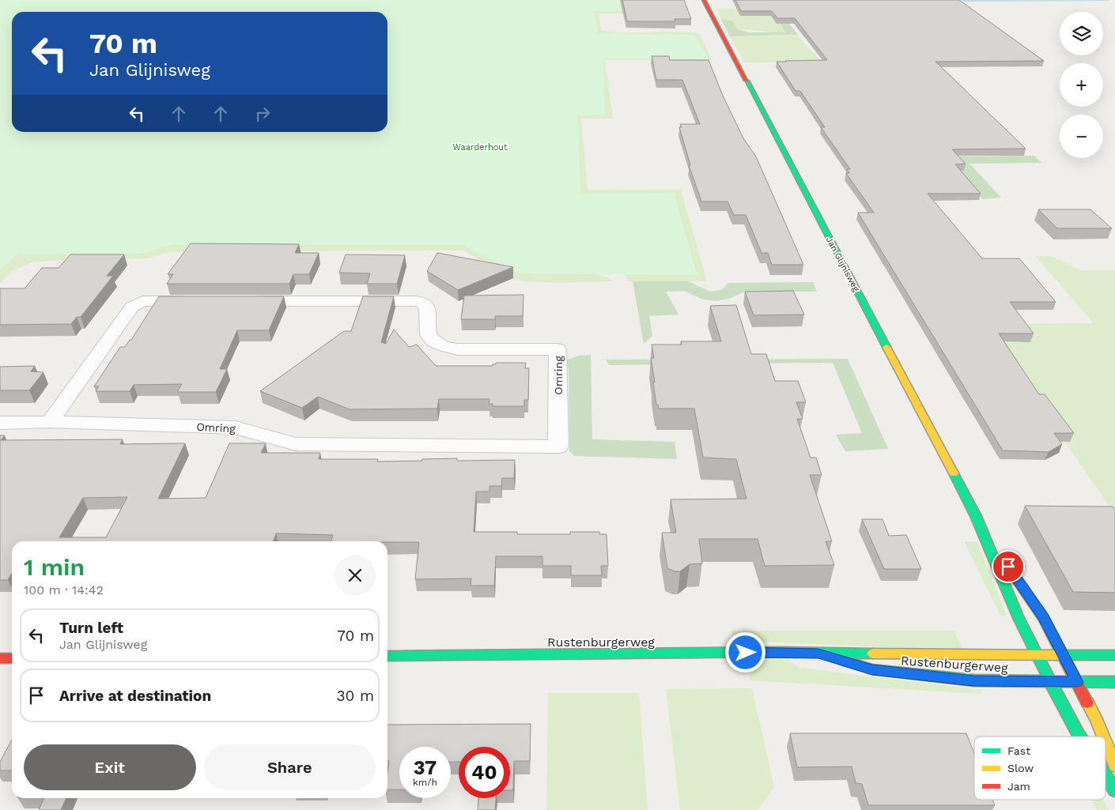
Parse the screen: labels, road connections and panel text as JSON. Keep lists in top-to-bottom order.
{
  "streets": {
    "street": ["Jan Glijnisweg", "Omring", "Rustenburgerweg"]
  },
  "crossings": [
    ["Jan Glijnisweg", "Rustenburgerweg"]
  ],
  "parks": ["Waarderhout"],
  "legend": ["Fast", "Slow", "Jam"],
  "page": {
    "map_buttons": ["+", "−"],
    "turn": ["70 m", "Jan Glijnisweg"],
    "heading": ["1 min", "100 m · 14:42"],
    "list": [
      {
        "name": "Turn left",
        "note": "Jan Glijnisweg",
        "value": "70 m"
      },
      {
        "name": "Arrive at destination",
        "value": "30 m"
      }
    ],
    "buttons": ["Exit", "Share"],
    "speed": "37 km/h",
    "limit": "40"
  }
}
